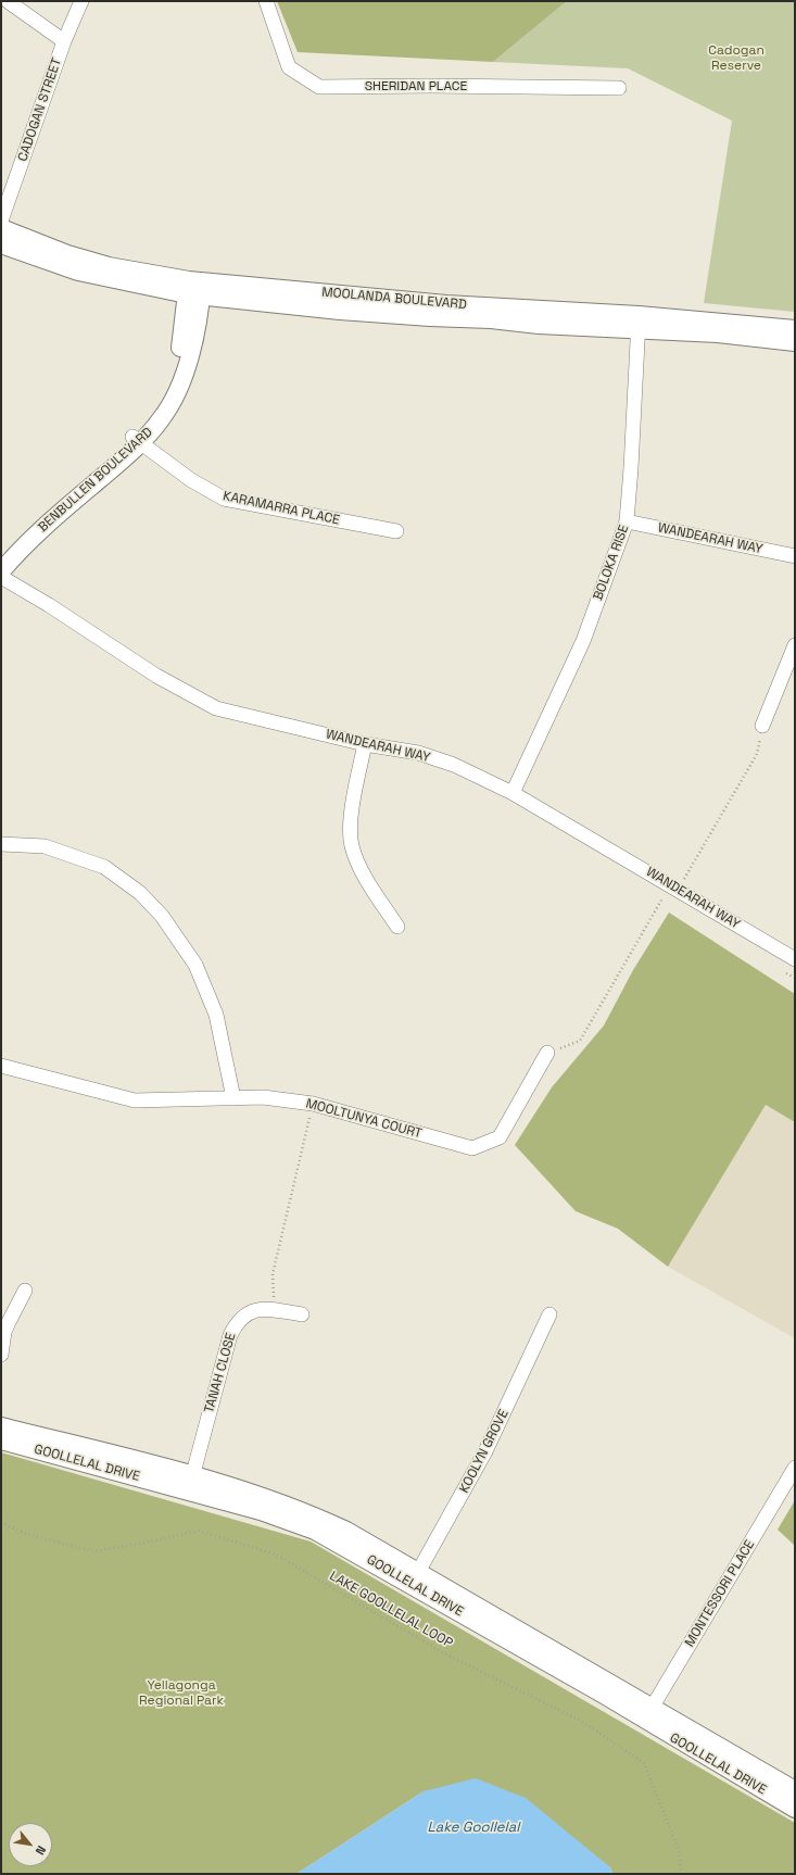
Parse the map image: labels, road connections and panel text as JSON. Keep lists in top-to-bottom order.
{
  "streets": {
    "street": [
      "SHERIDAN PLACE",
      "CADOGAN STREET",
      "MOOLANDA BOULEVARD",
      "BENBULLEN BOULEVARD",
      "KARAMARRA PLACE",
      "WANDEARAH WAY",
      "BOLOKA RISE",
      "MOOLTUNYA COURT",
      "TANAH CLOSE",
      "KOOLYN GROVE",
      "GOOLLELAL DRIVE",
      "MONTESSORI PLACE"
    ],
    "path": ["LAKE GOOLLELAL LOOP"]
  },
  "crossings": [
    ["MOOLANDA BOULEVARD", "BENBULLEN BOULEVARD"],
    ["MOOLANDA BOULEVARD", "BOLOKA RISE"],
    ["BENBULLEN BOULEVARD", "KARAMARRA PLACE"],
    ["WANDEARAH WAY", "BOLOKA RISE"],
    ["TANAH CLOSE", "GOOLLELAL DRIVE"],
    ["KOOLYN GROVE", "GOOLLELAL DRIVE"],
    ["GOOLLELAL DRIVE", "MONTESSORI PLACE"]
  ],
  "water": ["Lake Goollelal"],
  "parks": ["Cadogan Reserve", "Yellagonga Regional Park"],
  "north": "bottom right"
}
